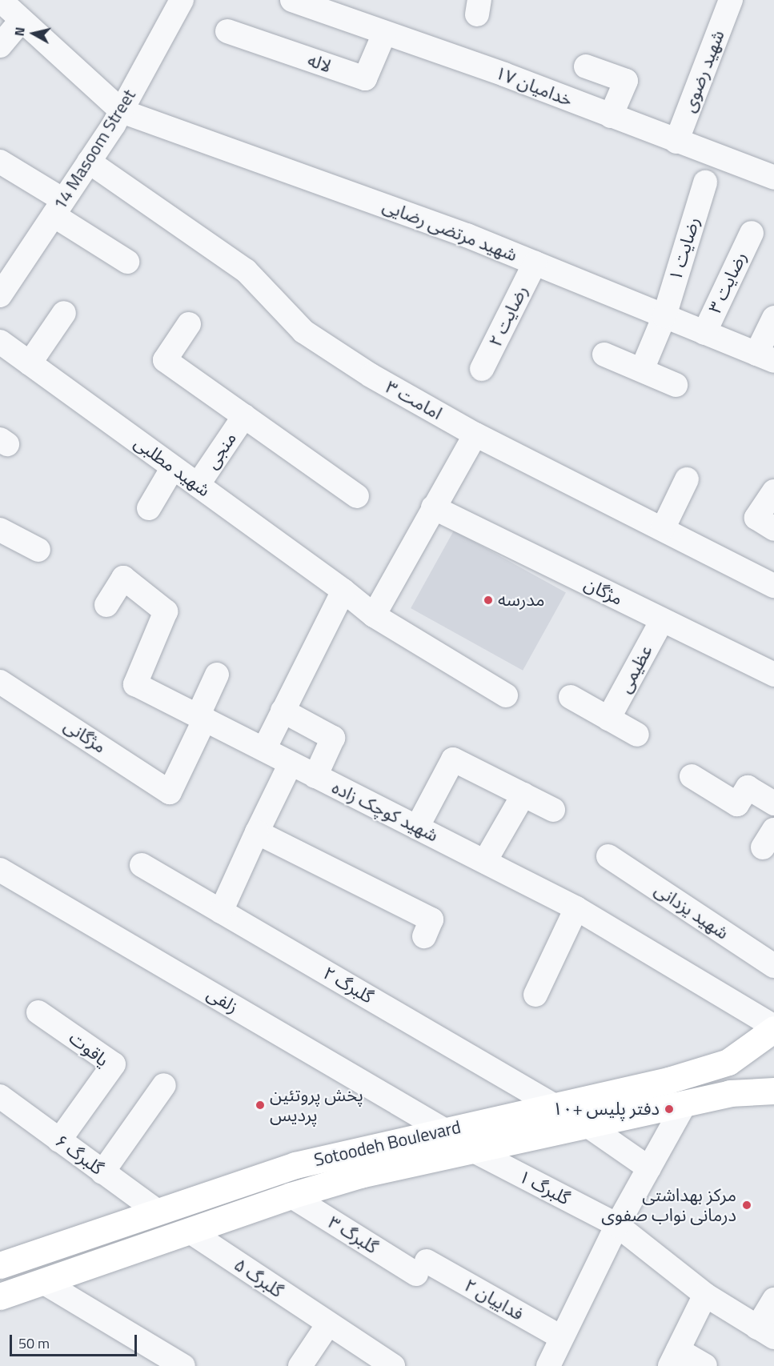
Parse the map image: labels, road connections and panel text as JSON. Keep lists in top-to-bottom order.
{
  "streets": {
    "main road": ["Sotoodeh Boulevard"],
    "street": [
      "لاله",
      "شهید رضوی",
      "خدامیان ۱۷",
      "14 Masoom Street",
      "شهید مرتضی رضایی",
      "رضایت ۱",
      "رضایت ۳",
      "رضایت ۲",
      "امامت ۳",
      "منجی",
      "شهید مطلبی",
      "مژگان",
      "عظیمی",
      "مژگانی",
      "شهید کوچک زاده",
      "شهید یزدانی",
      "گلبرگ ۲",
      "زلفی",
      "یاقوت",
      "گلبرگ ۶",
      "گلبرگ ۱",
      "گلبرگ ۳",
      "گلبرگ ۵",
      "فداییان ۲"
    ]
  },
  "crossings": [
    ["لاله", "خدامیان ۱۷"],
    ["شهید رضوی", "خدامیان ۱۷"],
    ["14 Masoom Street", "شهید مرتضی رضایی"],
    ["14 Masoom Street", "امامت ۳"],
    ["شهید مرتضی رضایی", "رضایت ۱"],
    ["شهید مرتضی رضایی", "رضایت ۳"],
    ["شهید مرتضی رضایی", "رضایت ۲"],
    ["منجی", "شهید مطلبی"],
    ["مژگان", "عظیمی"],
    ["مژگانی", "شهید کوچک زاده"],
    ["شهید کوچک زاده", "Sotoodeh Boulevard"],
    ["گلبرگ ۲", "Sotoodeh Boulevard"],
    ["زلفی", "Sotoodeh Boulevard"],
    ["یاقوت", "گلبرگ ۶"],
    ["Sotoodeh Boulevard", "گلبرگ ۶"],
    ["Sotoodeh Boulevard", "گلبرگ ۱"],
    ["Sotoodeh Boulevard", "گلبرگ ۳"],
    ["Sotoodeh Boulevard", "گلبرگ ۵"],
    ["گلبرگ ۳", "فداییان ۲"]
  ],
  "places": [
    "مدرسه",
    "پخش پروتئین پردیس",
    "دفتر پلیس +۱۰",
    "مرکز بهداشتی درمانی نواب صفوی"
  ],
  "scale_bar": "50 m",
  "north": "left"
}
